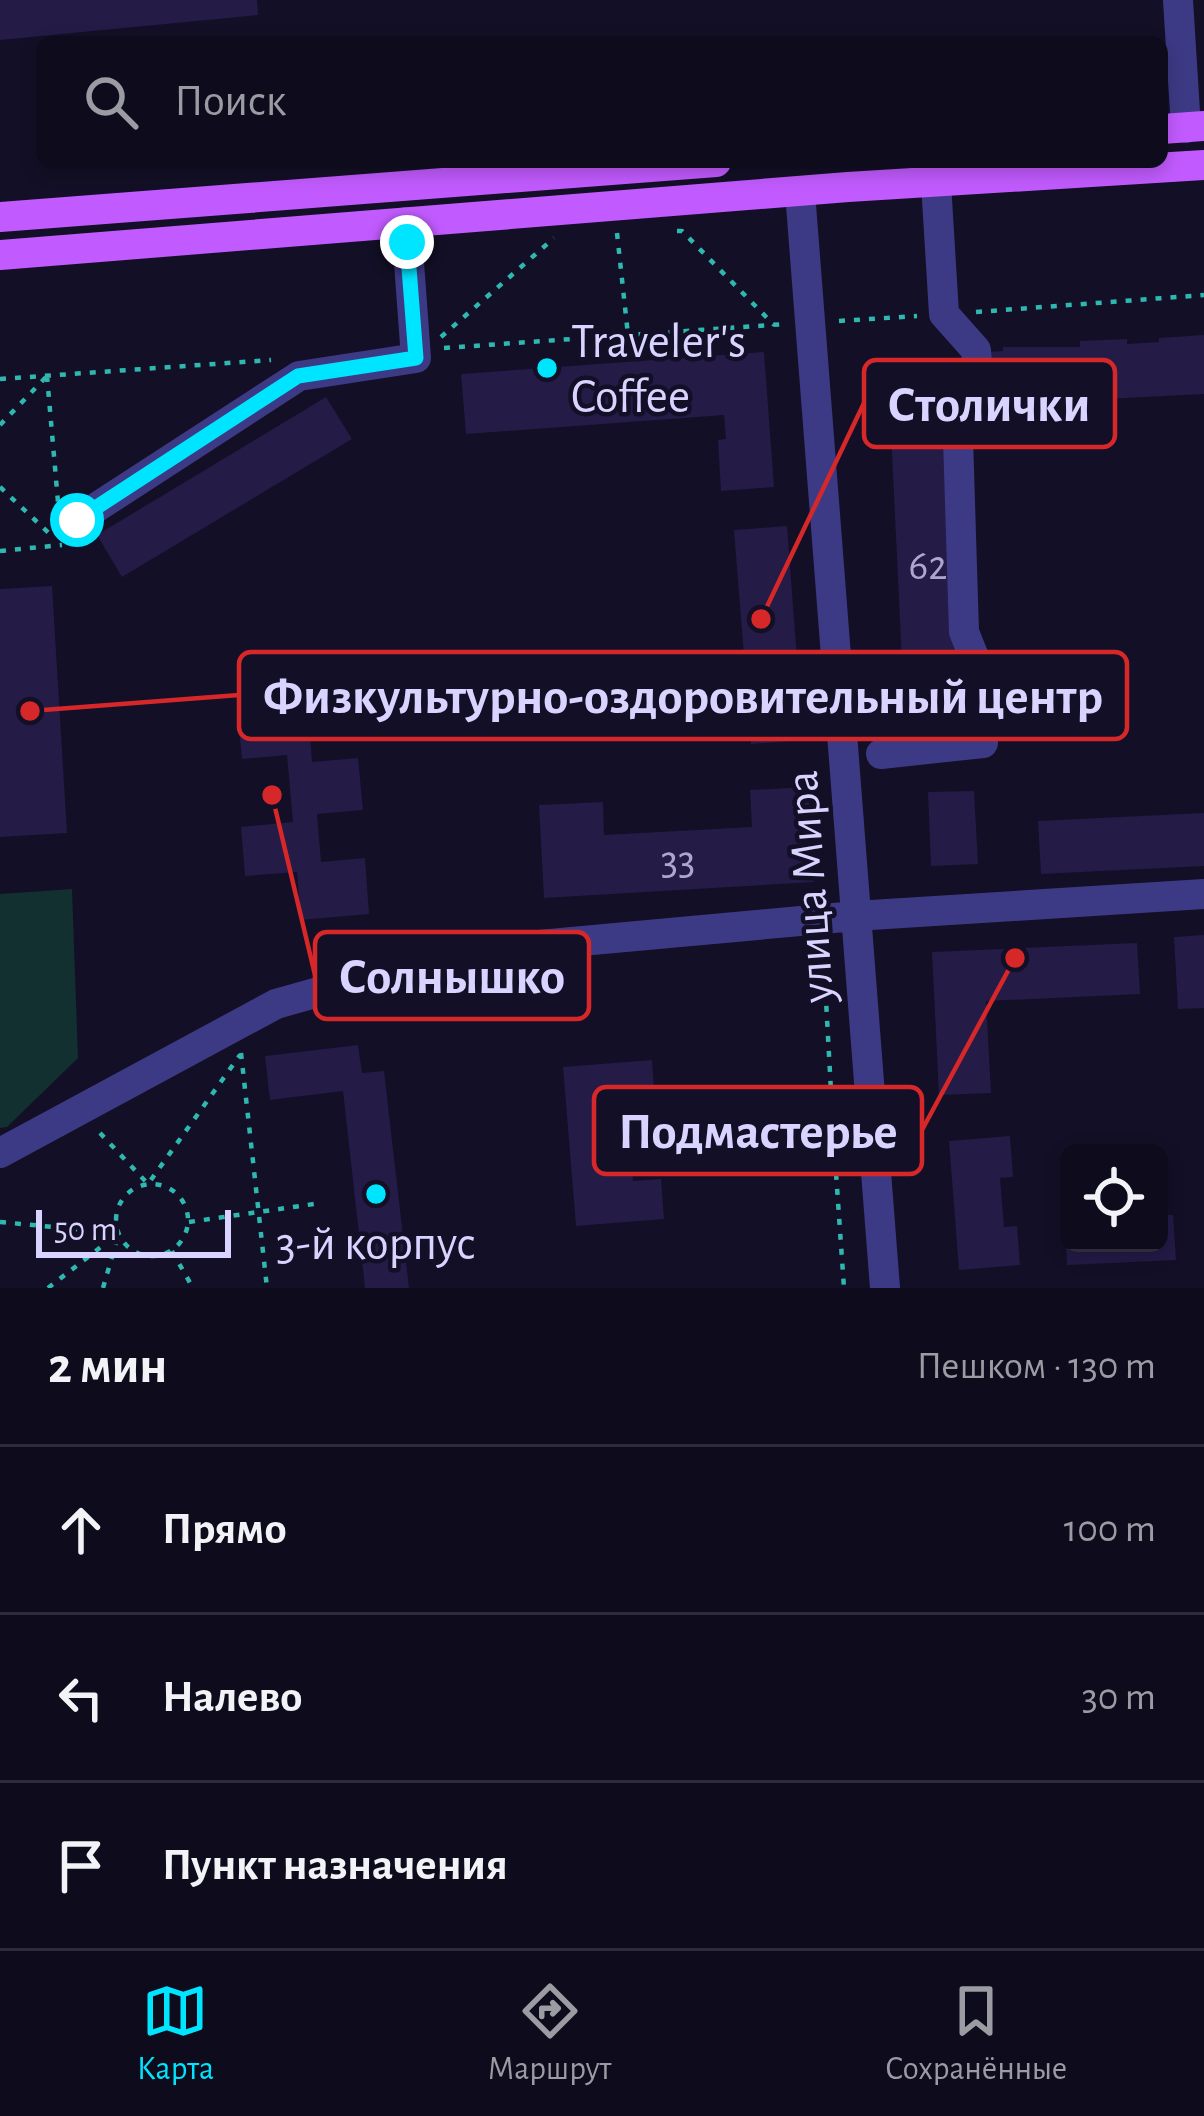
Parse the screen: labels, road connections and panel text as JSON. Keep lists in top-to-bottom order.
{
  "streets": {
    "street": ["улица Мира"]
  },
  "places": [
    "Traveler's Coffee",
    "Столички",
    "Физкультурно-оздоровительный центр",
    "Солнышко",
    "Подмастерье",
    "3-й корпус"
  ],
  "house_numbers": ["62", "33"],
  "scale_bar": "50 m",
  "page": {
    "search": "Поиск",
    "scale": "50 m",
    "heading": ["2 мин", "Пешком · 130 m"],
    "list": [
      ["Прямо", "100 m"],
      ["Налево", "30 m"],
      "Пункт назначения"
    ],
    "nav": ["Карта", "Маршрут", "Сохранённые"]
  }
}
